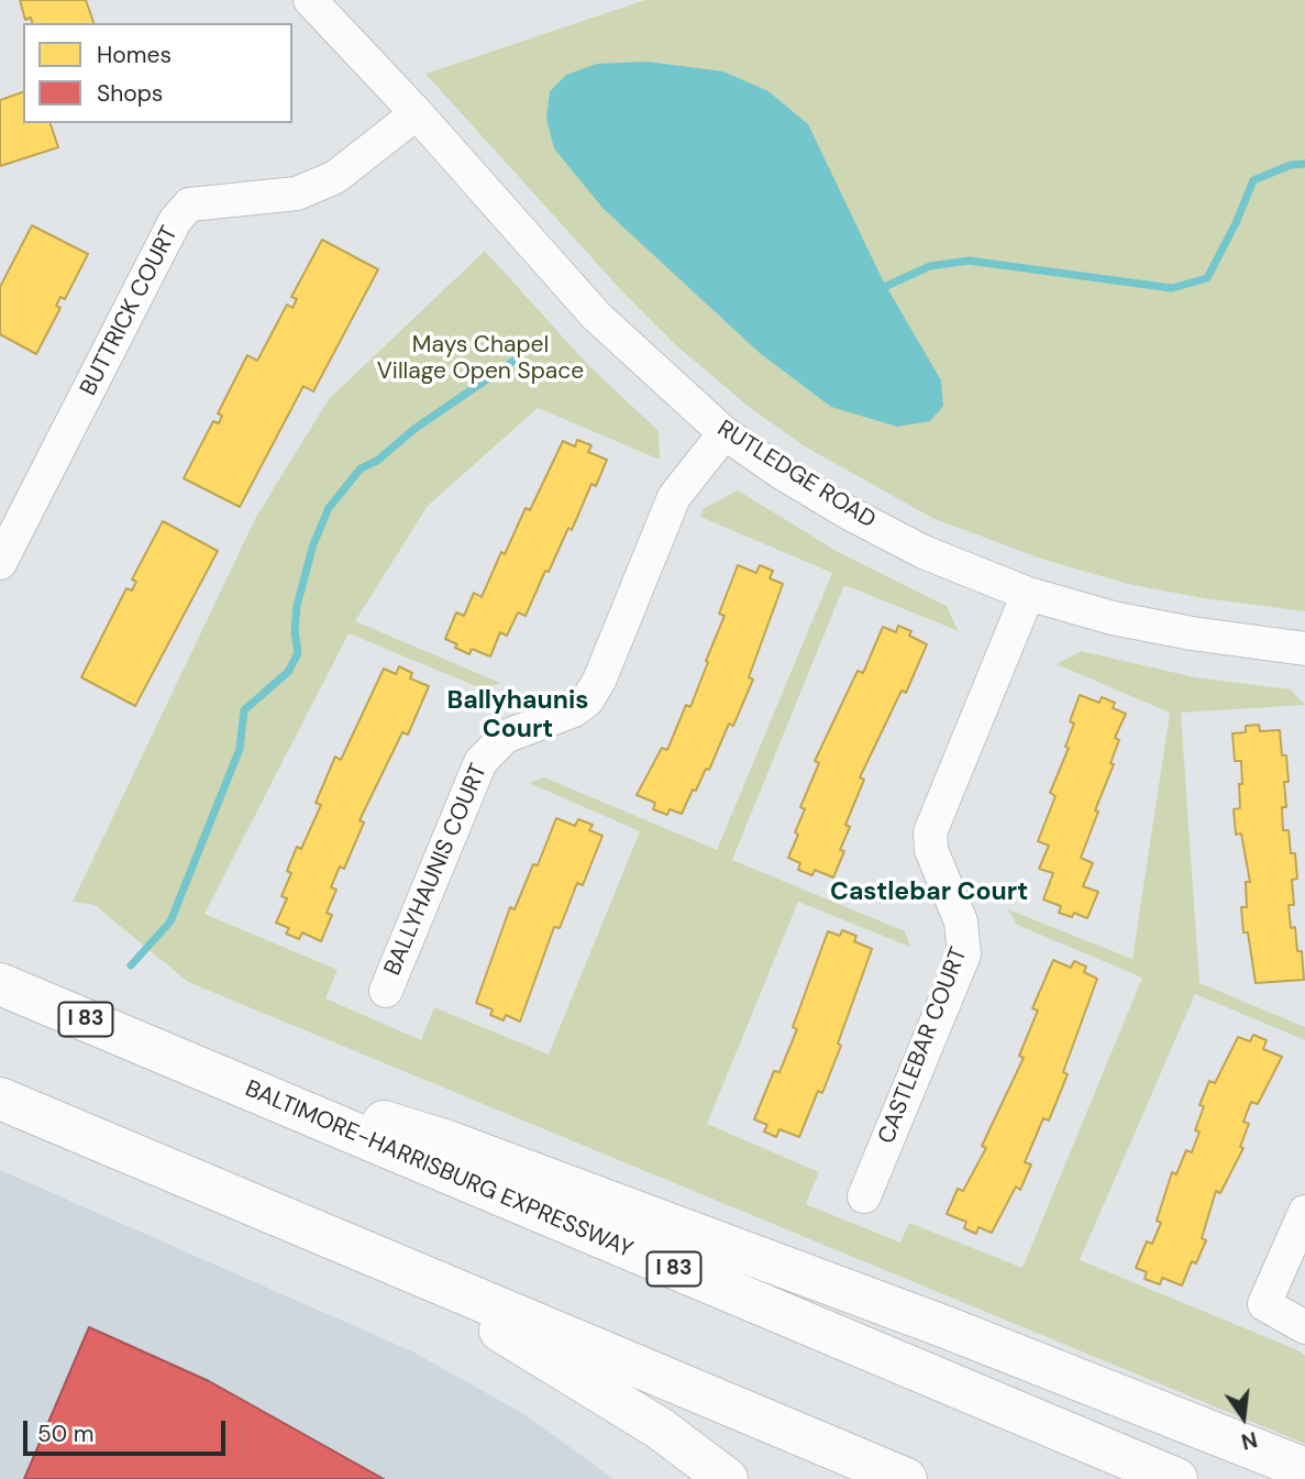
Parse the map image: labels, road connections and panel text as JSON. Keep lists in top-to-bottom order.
{
  "streets": {
    "highway": ["I 83", "BALTIMORE-HARRISBURG EXPRESSWAY"],
    "street": [
      "BUTTRICK COURT",
      "RUTLEDGE ROAD",
      "BALLYHAUNIS COURT",
      "CASTLEBAR COURT"
    ]
  },
  "crossings": [
    ["BUTTRICK COURT", "RUTLEDGE ROAD"],
    ["RUTLEDGE ROAD", "BALLYHAUNIS COURT"],
    ["RUTLEDGE ROAD", "CASTLEBAR COURT"]
  ],
  "districts": ["Ballyhaunis Court", "Castlebar Court"],
  "parks": ["Mays Chapel Village Open Space"],
  "legend": ["Homes", "Shops"],
  "scale_bar": "50 m",
  "north": "bottom"
}
